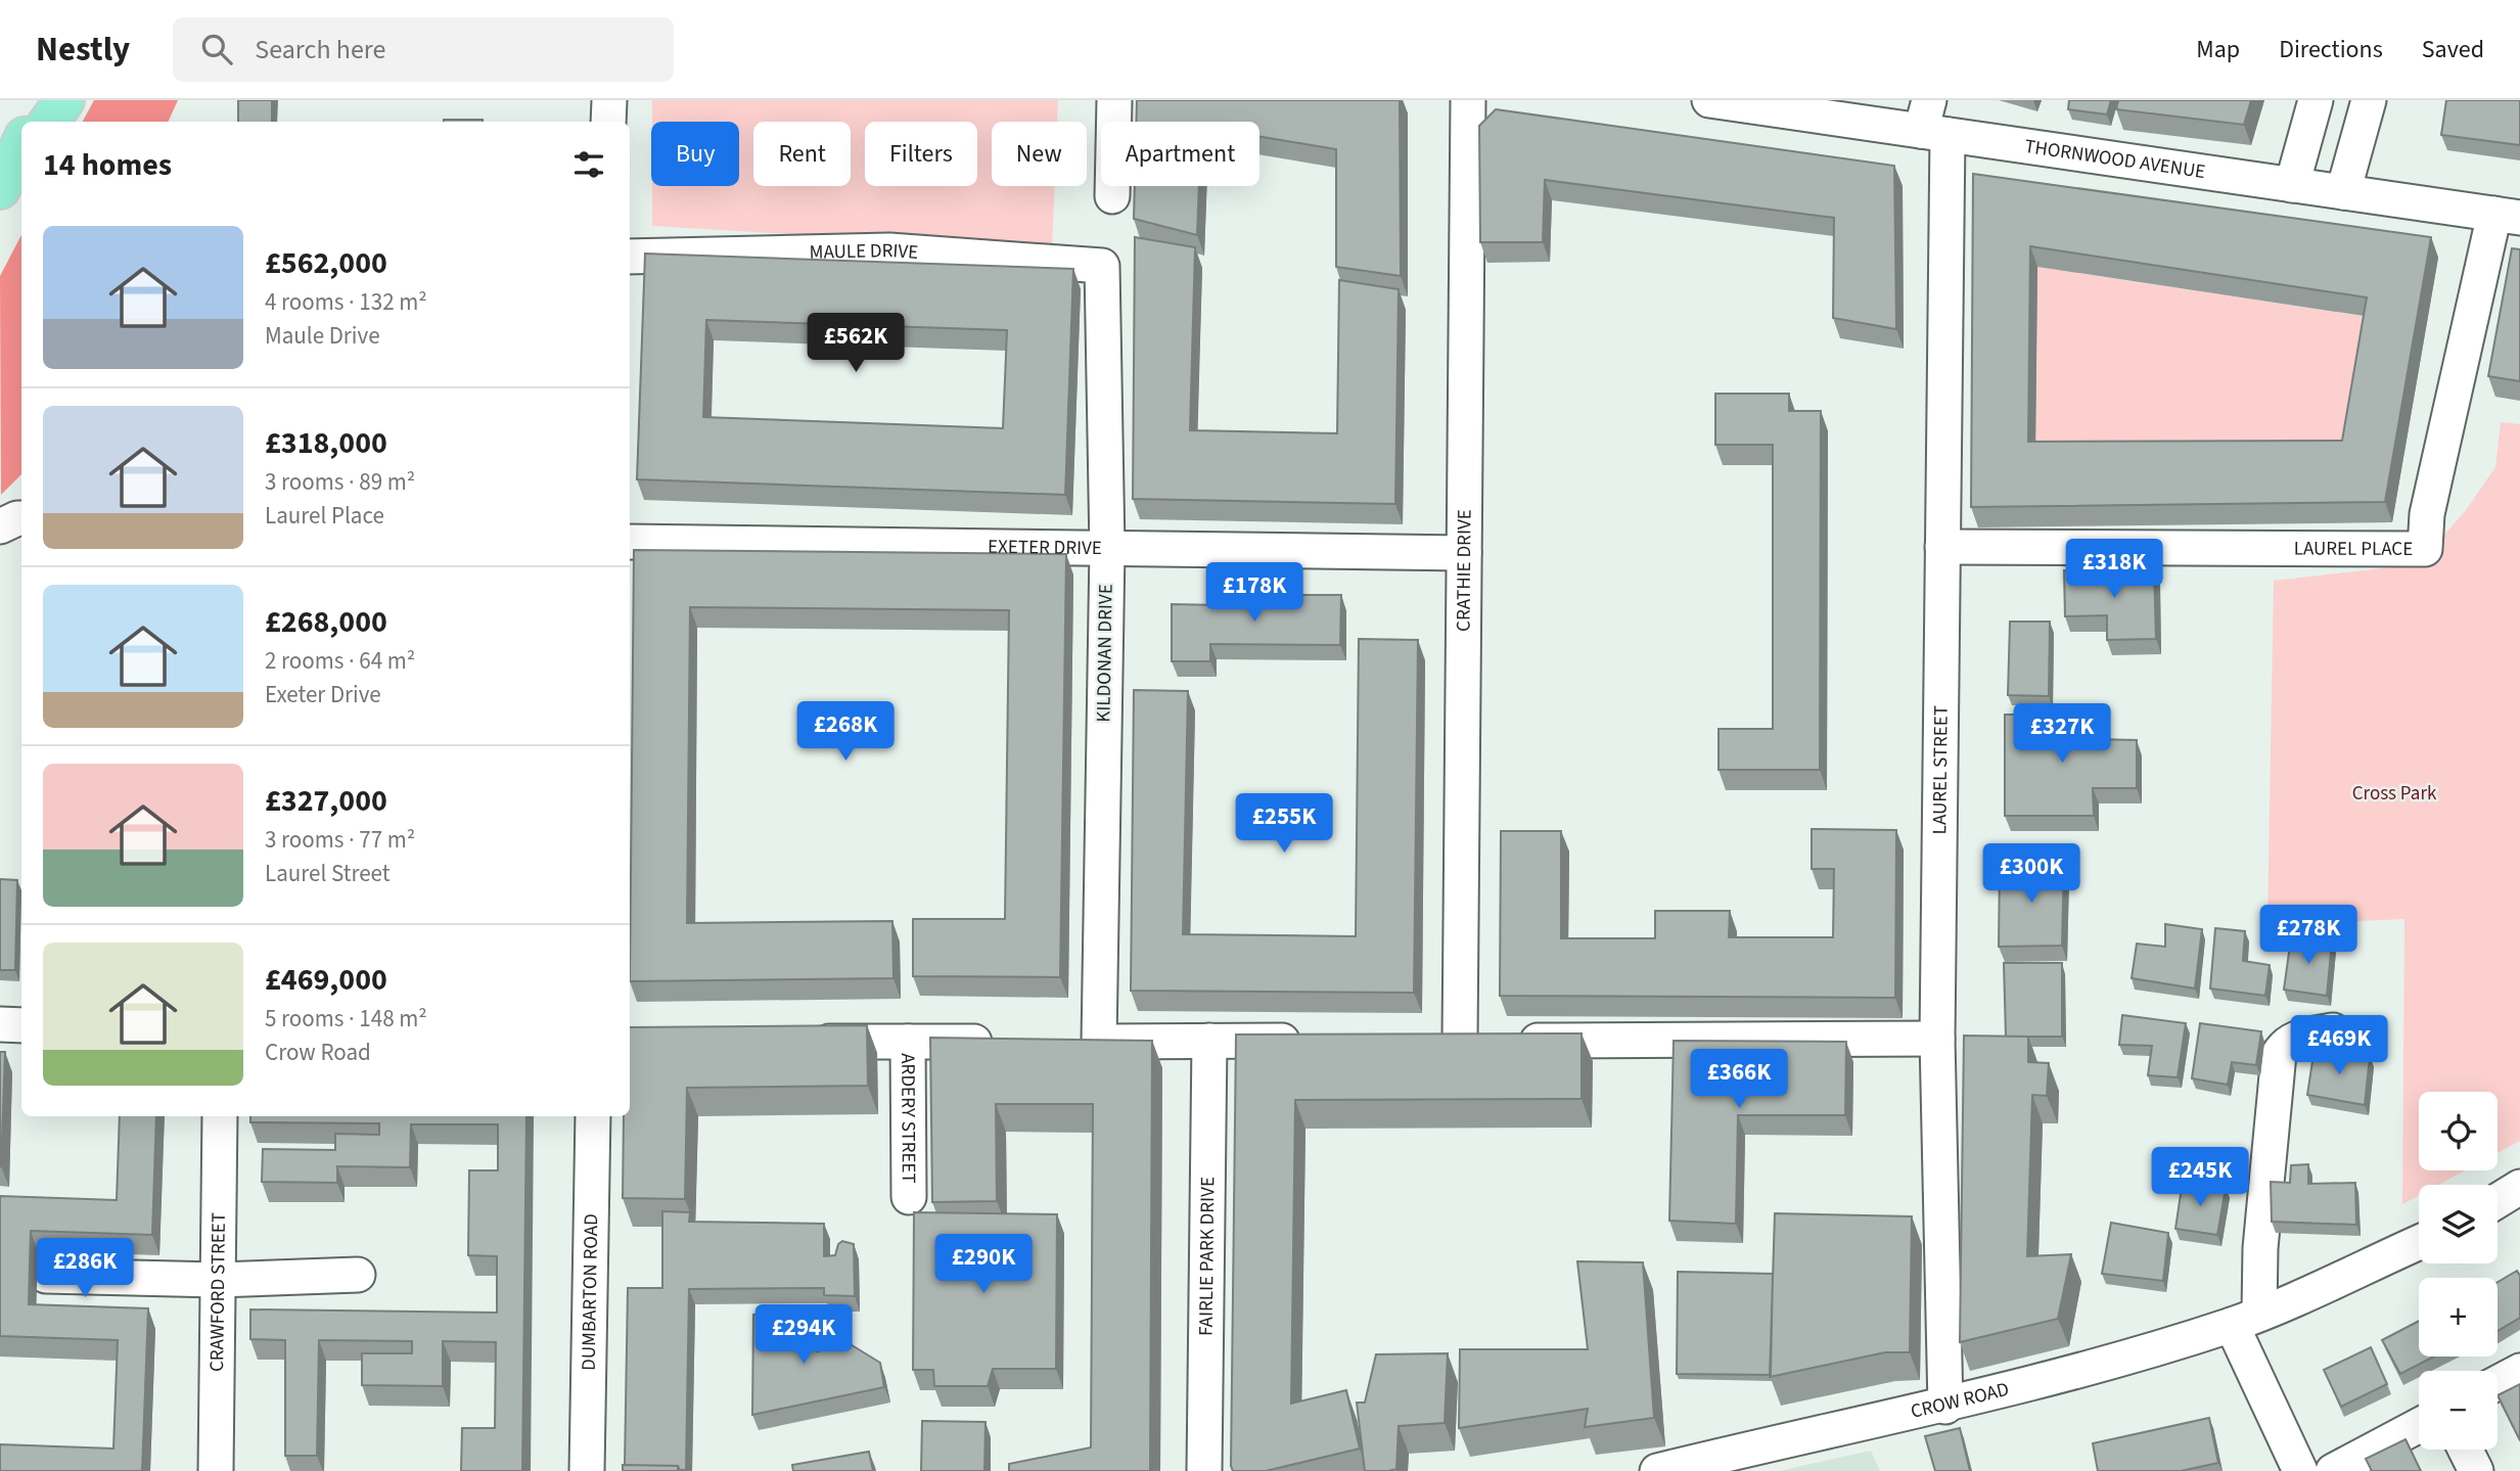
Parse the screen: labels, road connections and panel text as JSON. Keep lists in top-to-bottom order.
{
  "streets": {
    "street": [
      "THORNWOOD AVENUE",
      "MAULE DRIVE",
      "EXETER DRIVE",
      "LAUREL PLACE",
      "CRATHIE DRIVE",
      "KILDONAN DRIVE",
      "LAUREL STREET",
      "ARDERY STREET",
      "FAIRLIE PARK DRIVE",
      "CRAWFORD STREET",
      "DUMBARTON ROAD",
      "CROW ROAD"
    ]
  },
  "crossings": [
    ["THORNWOOD AVENUE", "LAUREL PLACE"],
    ["THORNWOOD AVENUE", "LAUREL STREET"],
    ["MAULE DRIVE", "KILDONAN DRIVE"],
    ["EXETER DRIVE", "CRATHIE DRIVE"],
    ["EXETER DRIVE", "KILDONAN DRIVE"],
    ["LAUREL PLACE", "LAUREL STREET"],
    ["CRATHIE DRIVE", "LAUREL STREET"],
    ["KILDONAN DRIVE", "FAIRLIE PARK DRIVE"],
    ["LAUREL STREET", "CROW ROAD"]
  ],
  "parks": ["Cross Park"],
  "page": {
    "header": "Nestly",
    "search": "Search here",
    "nav": ["Map", "Directions", "Saved"],
    "chip": [
      "Buy",
      "Rent",
      "Filters",
      "New",
      "Apartment"
    ],
    "heading": "14 homes",
    "list": [
      {
        "name": "£562,000",
        "note": "4 rooms · 132 m² · Maule Drive"
      },
      {
        "name": "£318,000",
        "note": "3 rooms · 89 m² · Laurel Place"
      },
      {
        "name": "£268,000",
        "note": "2 rooms · 64 m² · Exeter Drive"
      },
      {
        "name": "£327,000",
        "note": "3 rooms · 77 m² · Laurel Street"
      },
      {
        "name": "£469,000",
        "note": "5 rooms · 148 m² · Crow Road"
      }
    ],
    "price": [
      "£562K",
      "£318K",
      "£178K",
      "£268K",
      "£327K",
      "£255K",
      "£300K",
      "£278K",
      "£469K",
      "£366K",
      "£245K",
      "£290K",
      "£286K",
      "£294K"
    ],
    "map_buttons": ["+", "−"]
  }
}
